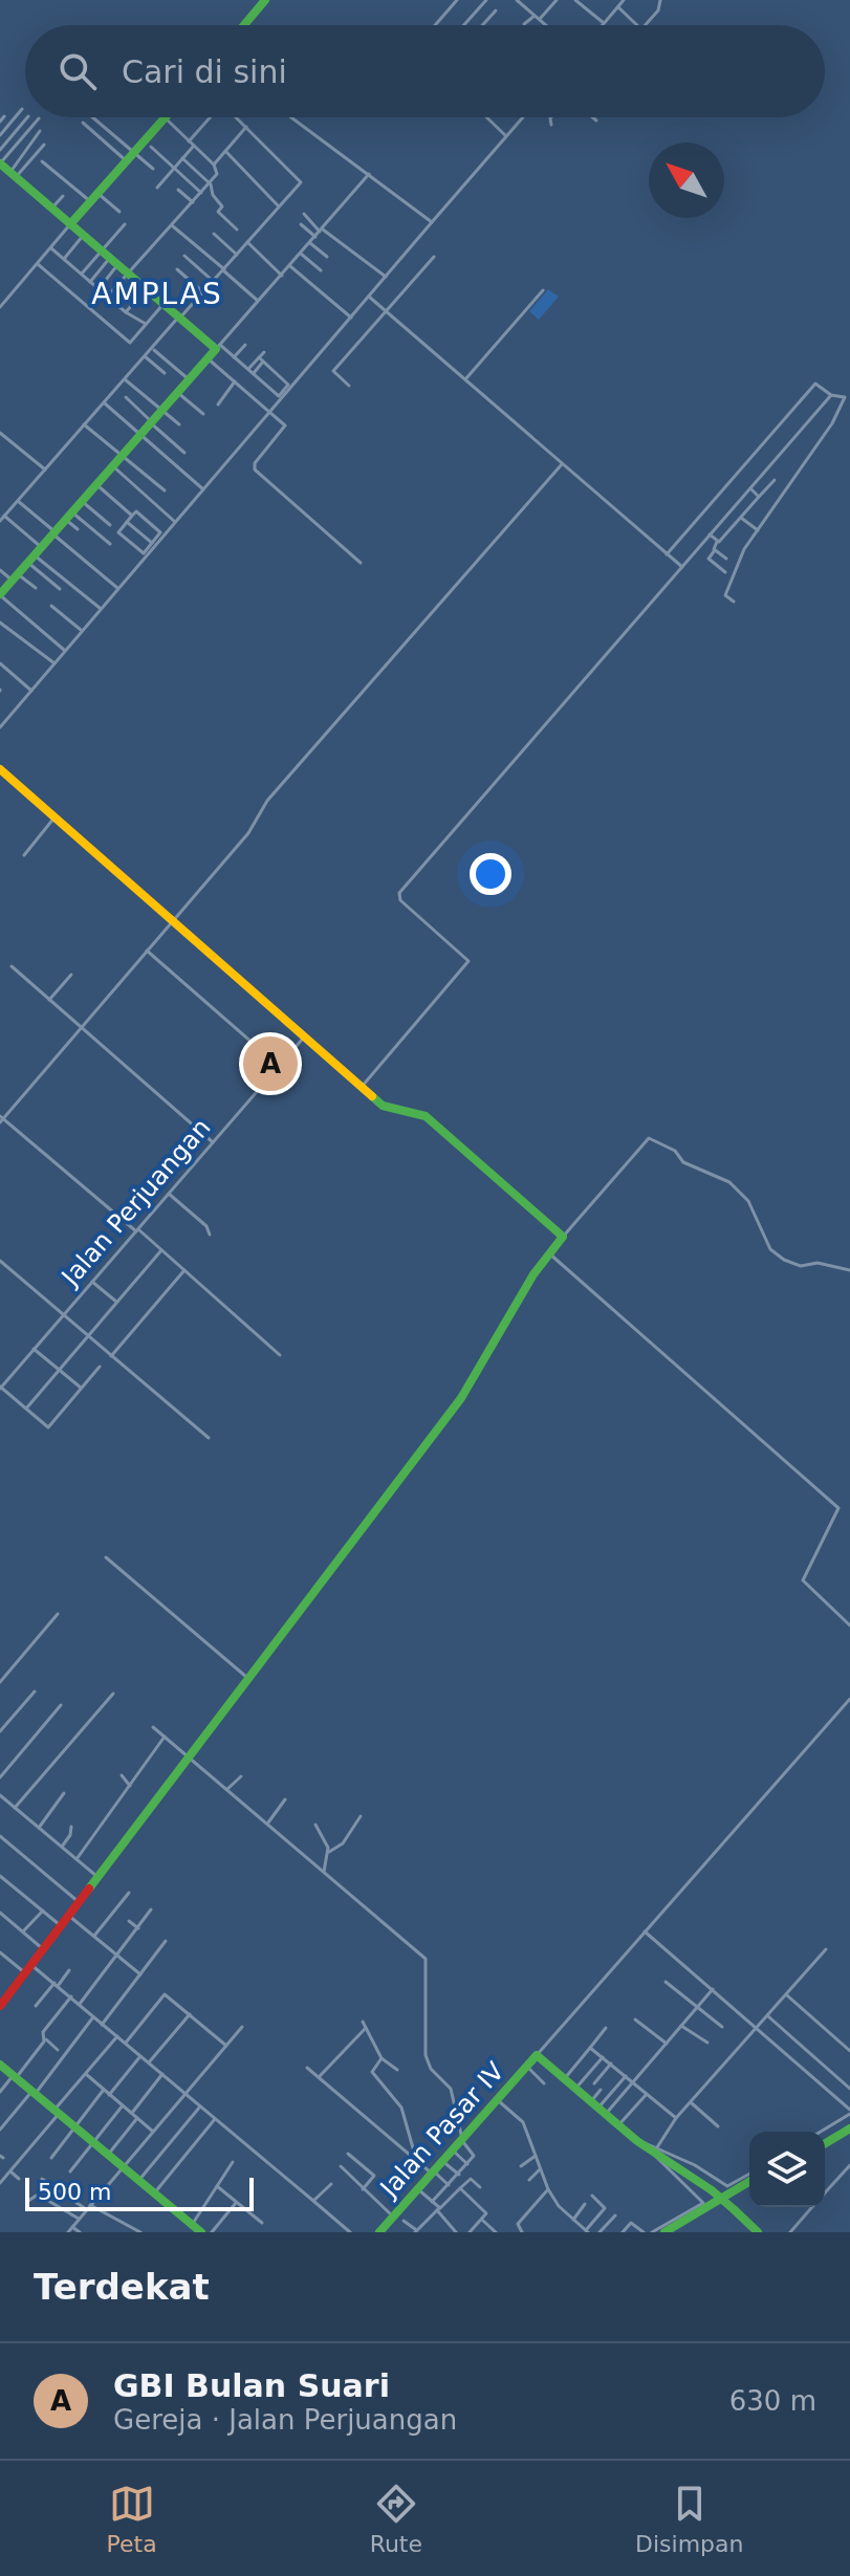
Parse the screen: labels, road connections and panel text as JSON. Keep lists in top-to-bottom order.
{
  "streets": {
    "main road": ["Jalan Pasar IV"],
    "street": ["Jalan Perjuangan"]
  },
  "districts": ["AMPLAS"],
  "scale_bar": "500 m",
  "north": "top left",
  "page": {
    "search": "Cari di sini",
    "pins": "A",
    "scale": "500 m",
    "heading": "Terdekat",
    "list": [
      {
        "mark": "A",
        "name": "GBI Bulan Suari",
        "note": "Gereja · Jalan Perjuangan",
        "value": "630 m"
      }
    ],
    "nav": ["Peta", "Rute", "Disimpan"]
  }
}
